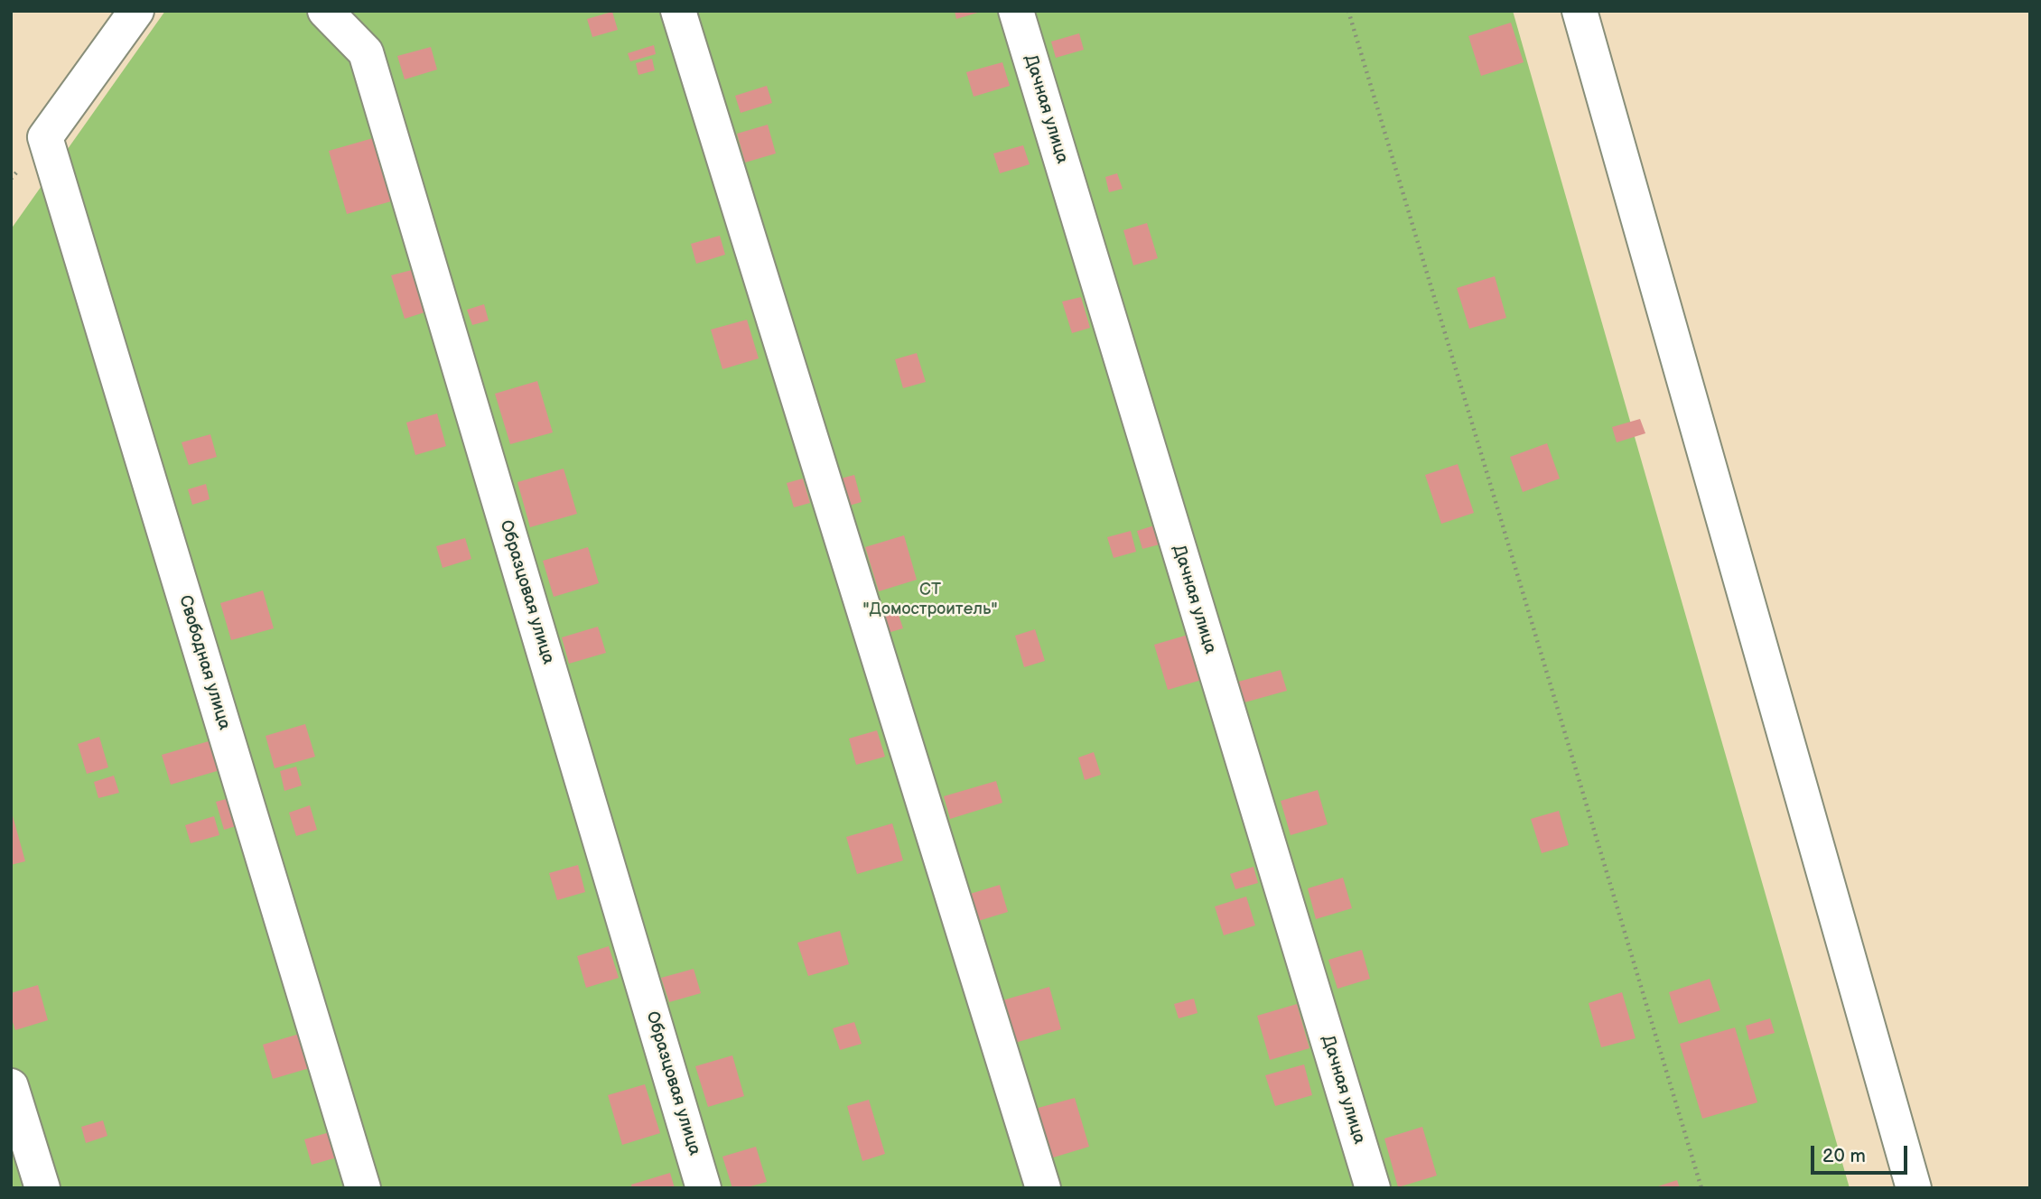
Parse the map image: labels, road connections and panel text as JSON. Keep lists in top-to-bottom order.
{
  "streets": {
    "street": ["Дачная улица", "Образцовая улица", "Свободная улица"]
  },
  "parks": ["СТ \"Домостроитель\""],
  "scale_bar": "20 m"
}
